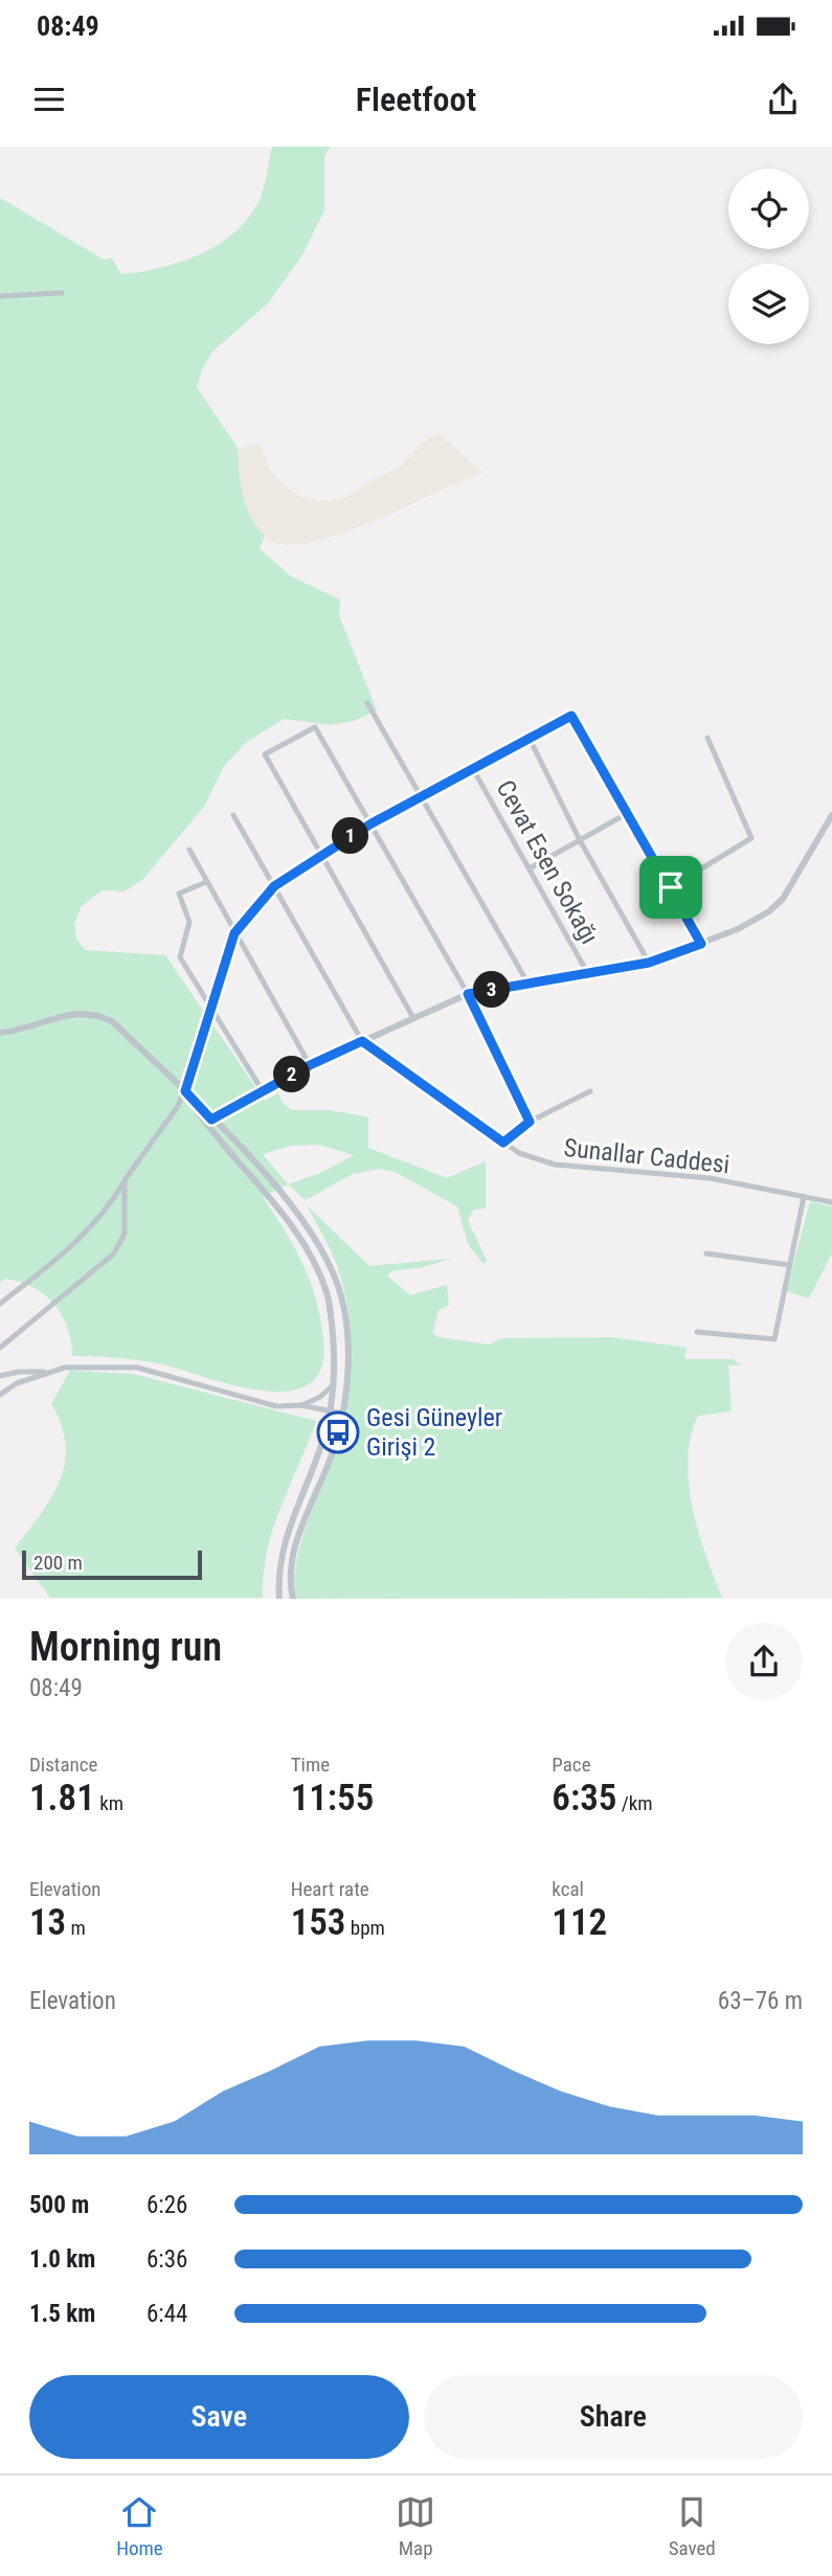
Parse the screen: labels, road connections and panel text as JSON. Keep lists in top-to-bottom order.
{
  "streets": {
    "street": ["Cevat Esen Sokağı", "Sunallar Caddesi"]
  },
  "places": {
    "bus stop": ["Gesi Güneyler Girişi 2"]
  },
  "scale_bar": "200 m",
  "page": {
    "status": "08:49",
    "header": "Fleetfoot",
    "pins": ["1", "3", "2"],
    "scale": "200 m",
    "heading": ["Morning run", "08:49"],
    "stats": [
      ["Distance", "1.81 km"],
      ["Time", "11:55"],
      ["Pace", "6:35 /km"],
      ["Elevation", "13 m"],
      ["Heart rate", "153 bpm"],
      ["kcal", "112"]
    ],
    "chart": ["Elevation", "63–76 m"],
    "list": [
      {
        "name": "500 m",
        "note": "6:26"
      },
      {
        "name": "1.0 km",
        "note": "6:36"
      },
      {
        "name": "1.5 km",
        "note": "6:44"
      }
    ],
    "buttons": ["Save", "Share"],
    "tabs": ["Home", "Map", "Saved"]
  }
}
